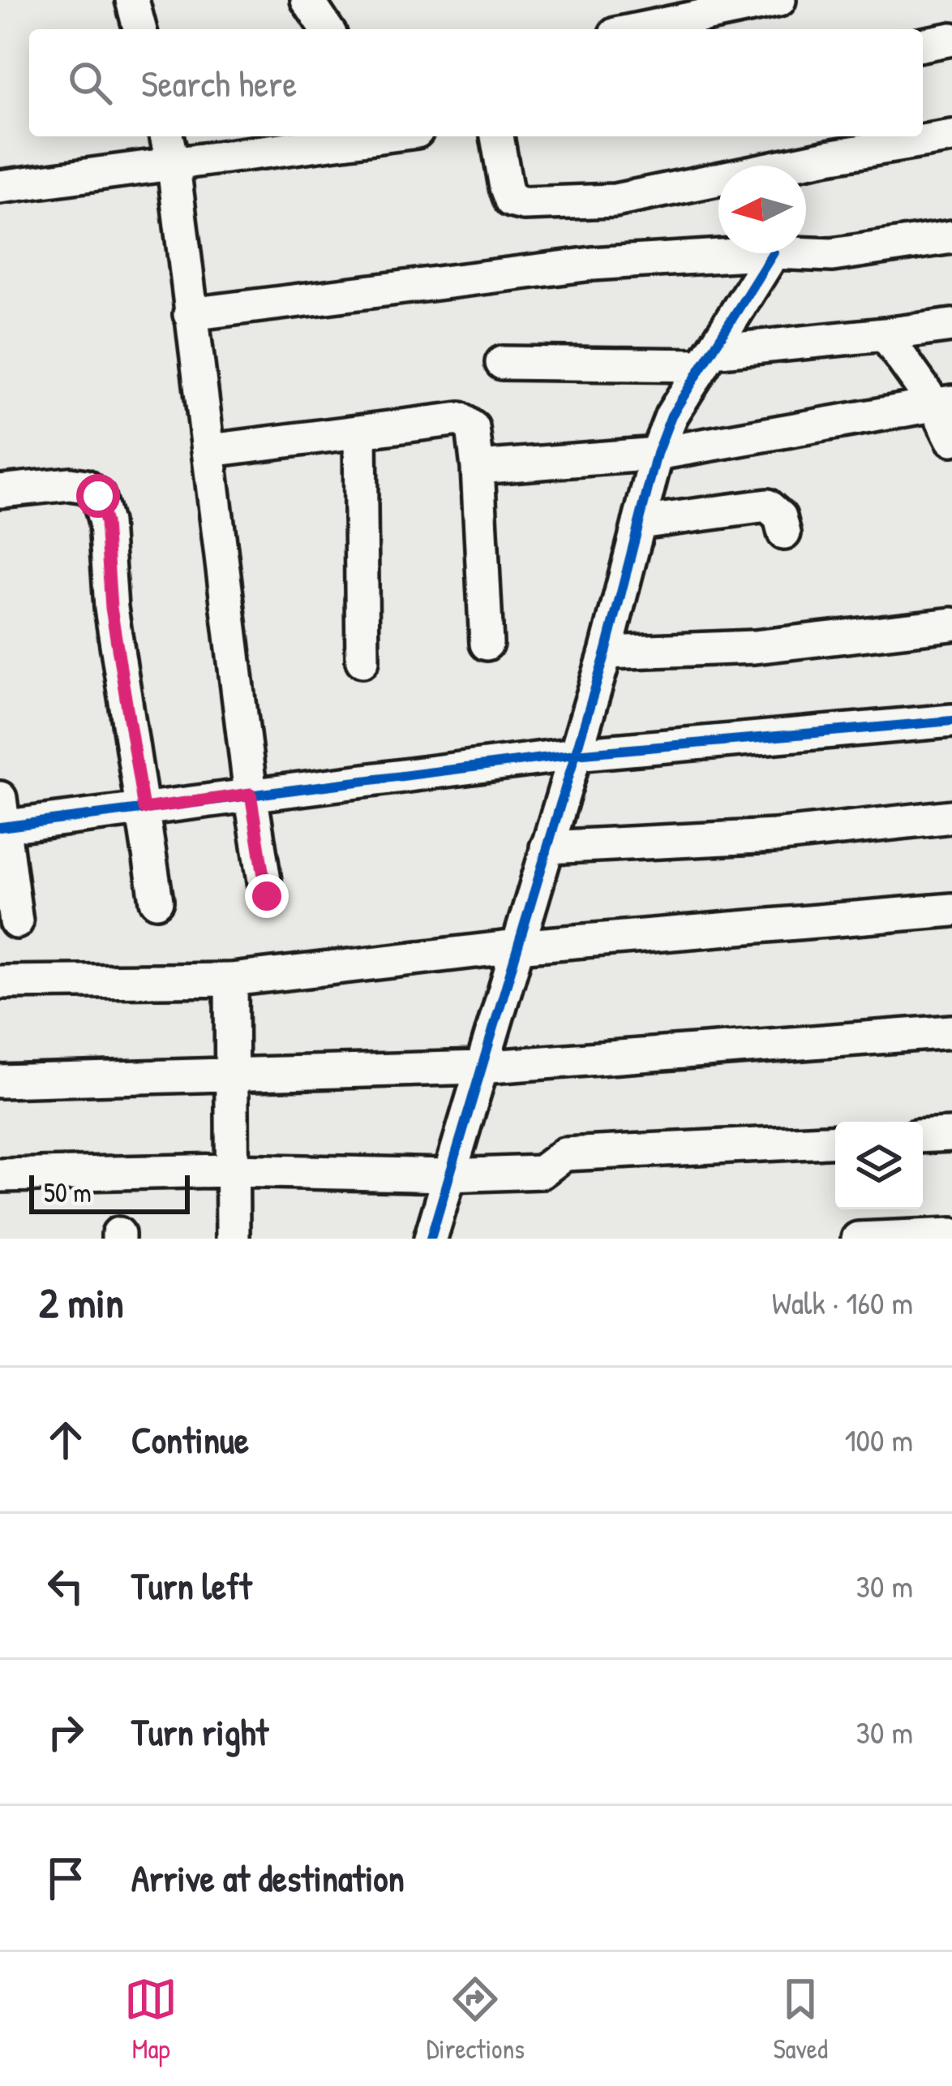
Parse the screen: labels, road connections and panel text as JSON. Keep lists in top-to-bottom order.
{
  "scale_bar": "50 m",
  "north": "left",
  "page": {
    "search": "Search here",
    "scale": "50 m",
    "heading": ["2 min", "Walk · 160 m"],
    "list": [
      ["Continue", "100 m"],
      ["Turn left", "30 m"],
      ["Turn right", "30 m"],
      "Arrive at destination"
    ],
    "nav": ["Map", "Directions", "Saved"]
  }
}
